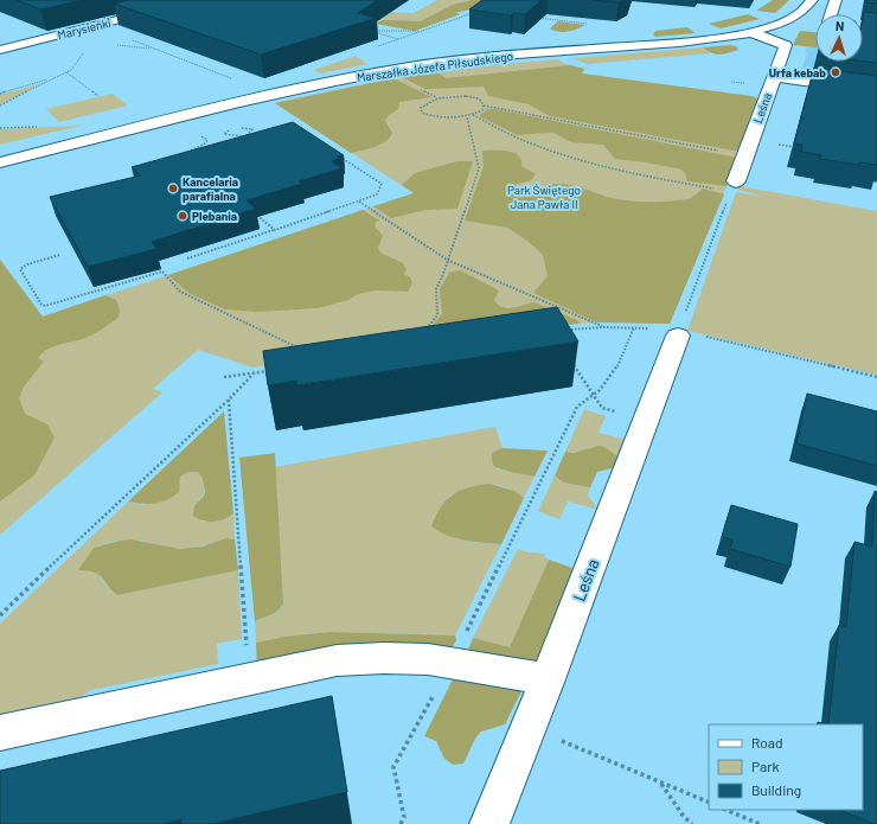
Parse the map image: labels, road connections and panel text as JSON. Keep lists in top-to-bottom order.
{
  "streets": {
    "street": ["Marysieńki", "Marszałka Józefa Piłsudskiego", "Leśna"]
  },
  "crossings": [
    ["Marszałka Józefa Piłsudskiego", "Leśna"]
  ],
  "parks": ["Park Świętego Jana Pawła II"],
  "places": ["Urfa kebab", "Kancelaria parafialna", "Plebania"],
  "legend": ["Road", "Park", "Building"],
  "north": "top"
}
